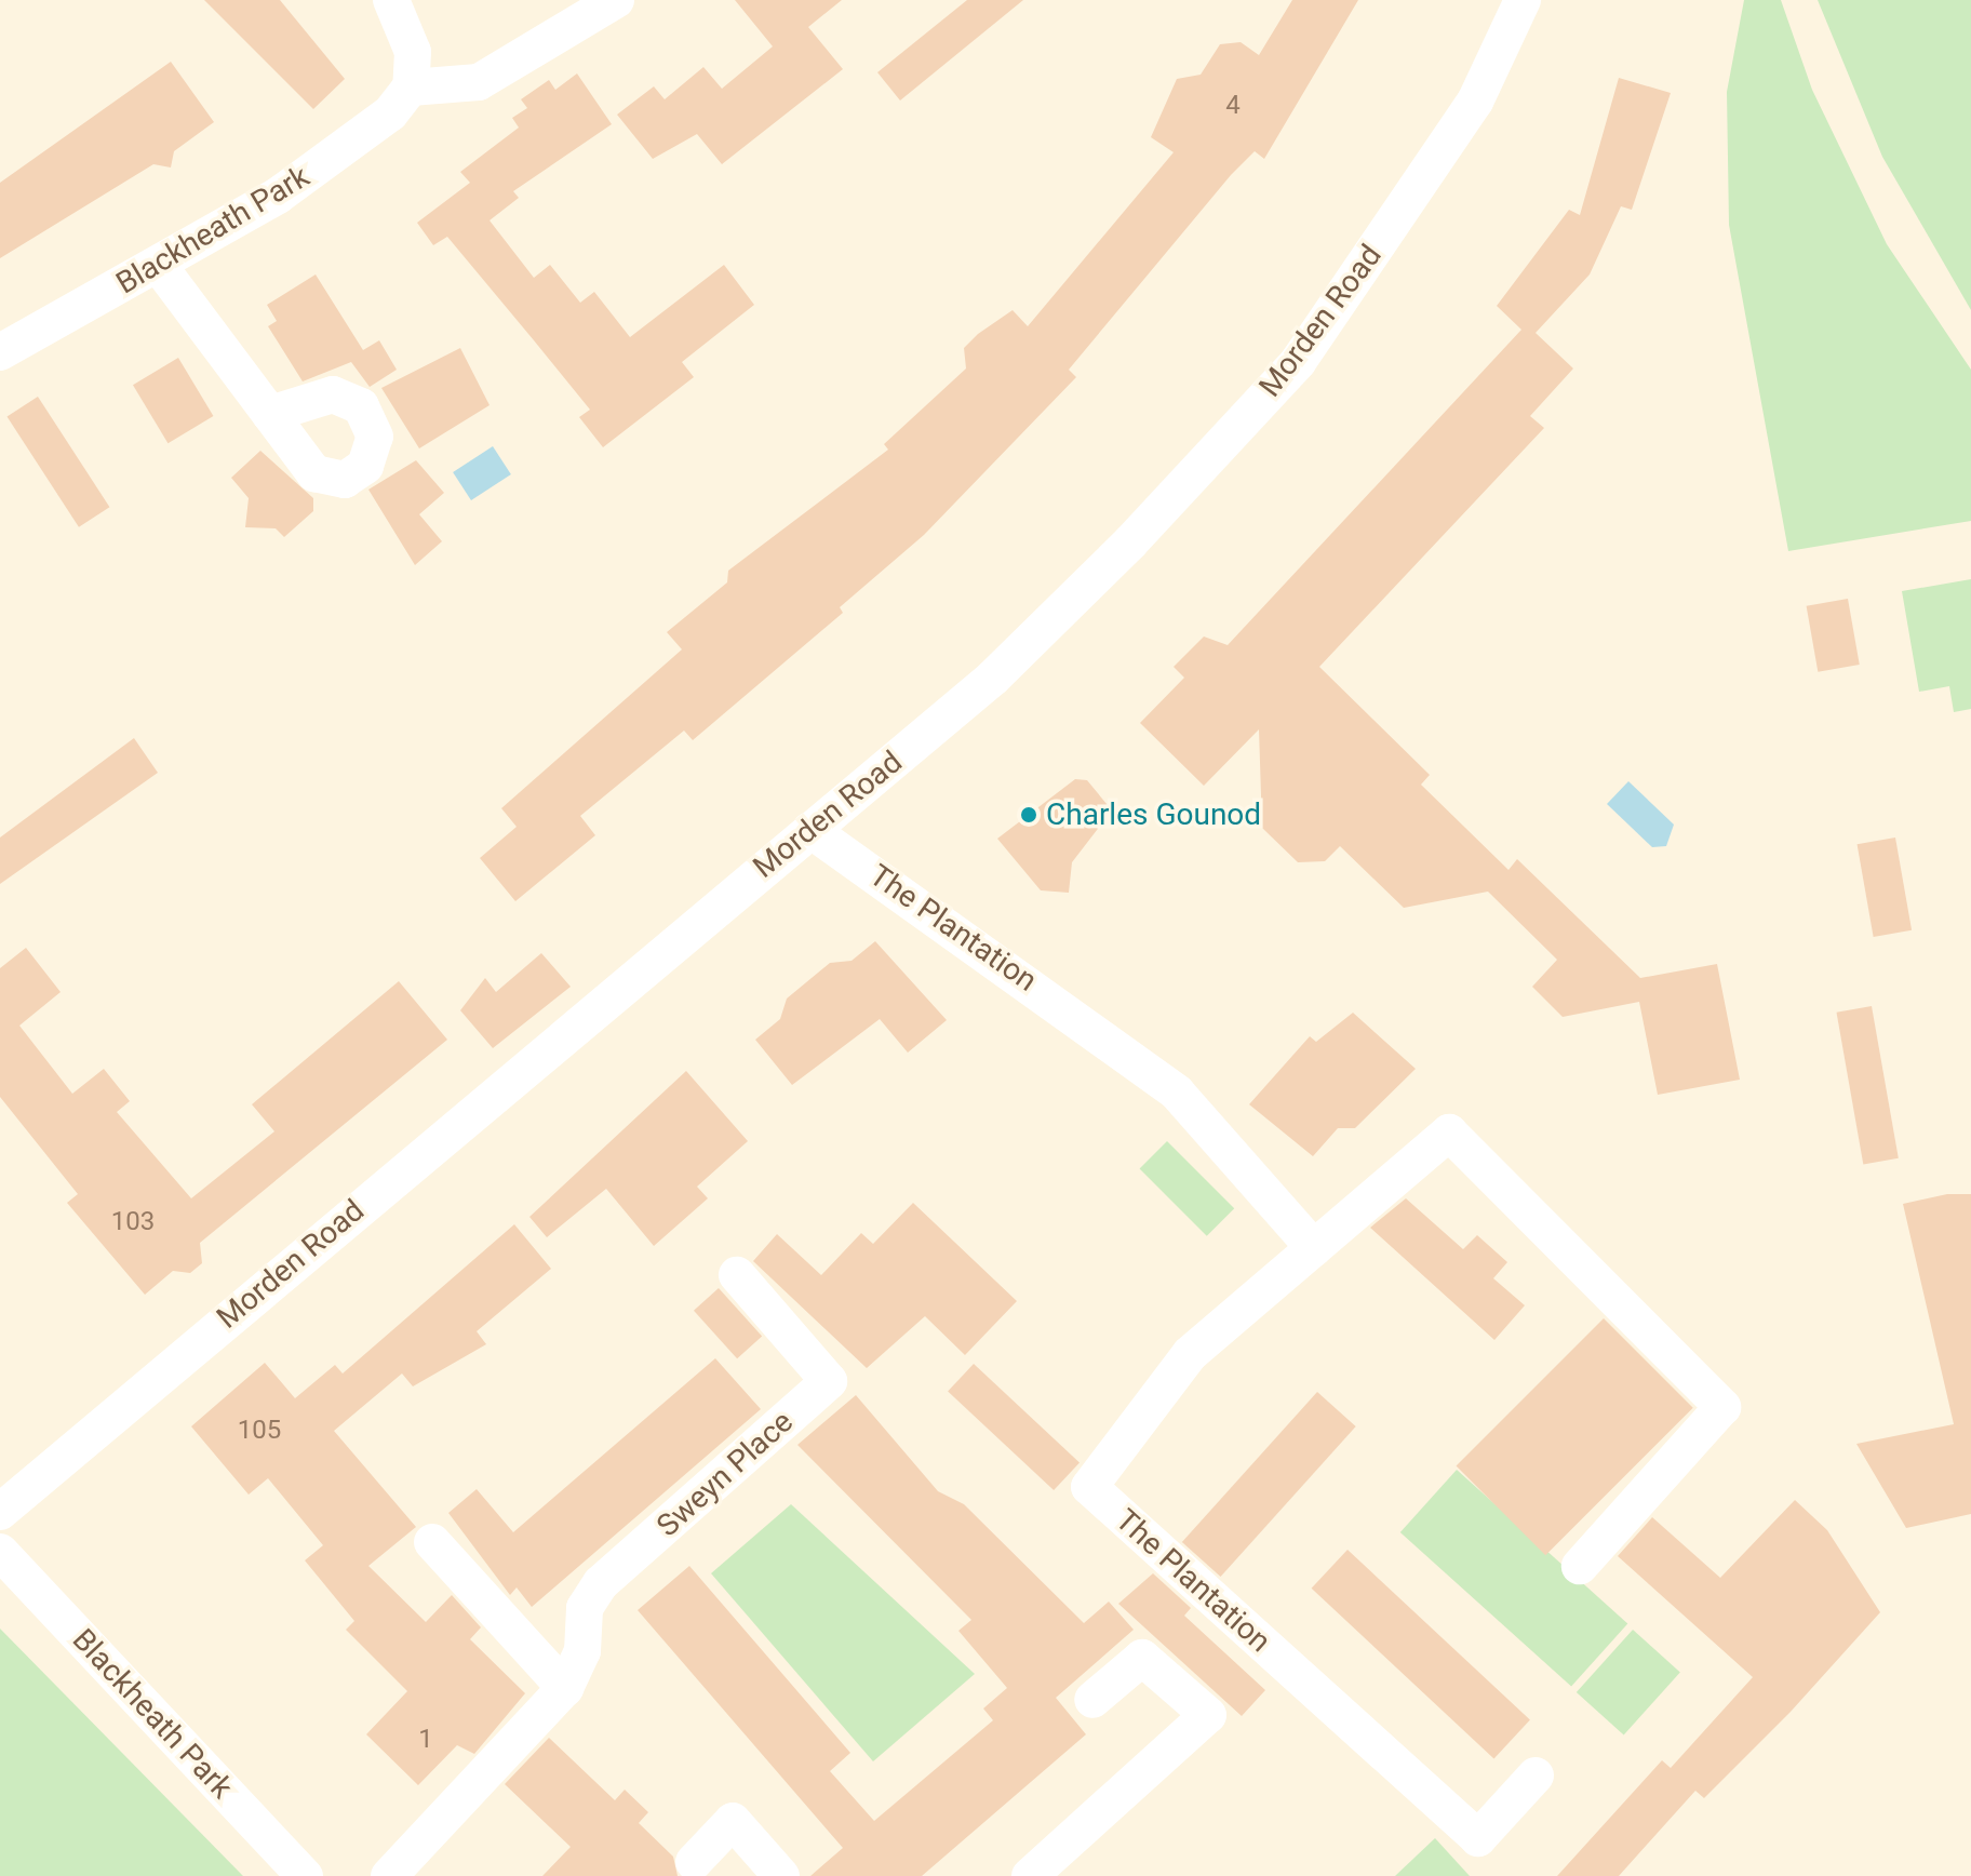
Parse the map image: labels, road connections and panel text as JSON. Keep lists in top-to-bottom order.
{
  "streets": {
    "street": [
      "Blackheath Park",
      "Morden Road",
      "The Plantation",
      "Sweyn Place"
    ]
  },
  "crossings": [
    ["Morden Road", "The Plantation"]
  ],
  "places": ["Charles Gounod"],
  "house_numbers": [
    "4",
    "103",
    "105",
    "1"
  ]
}
